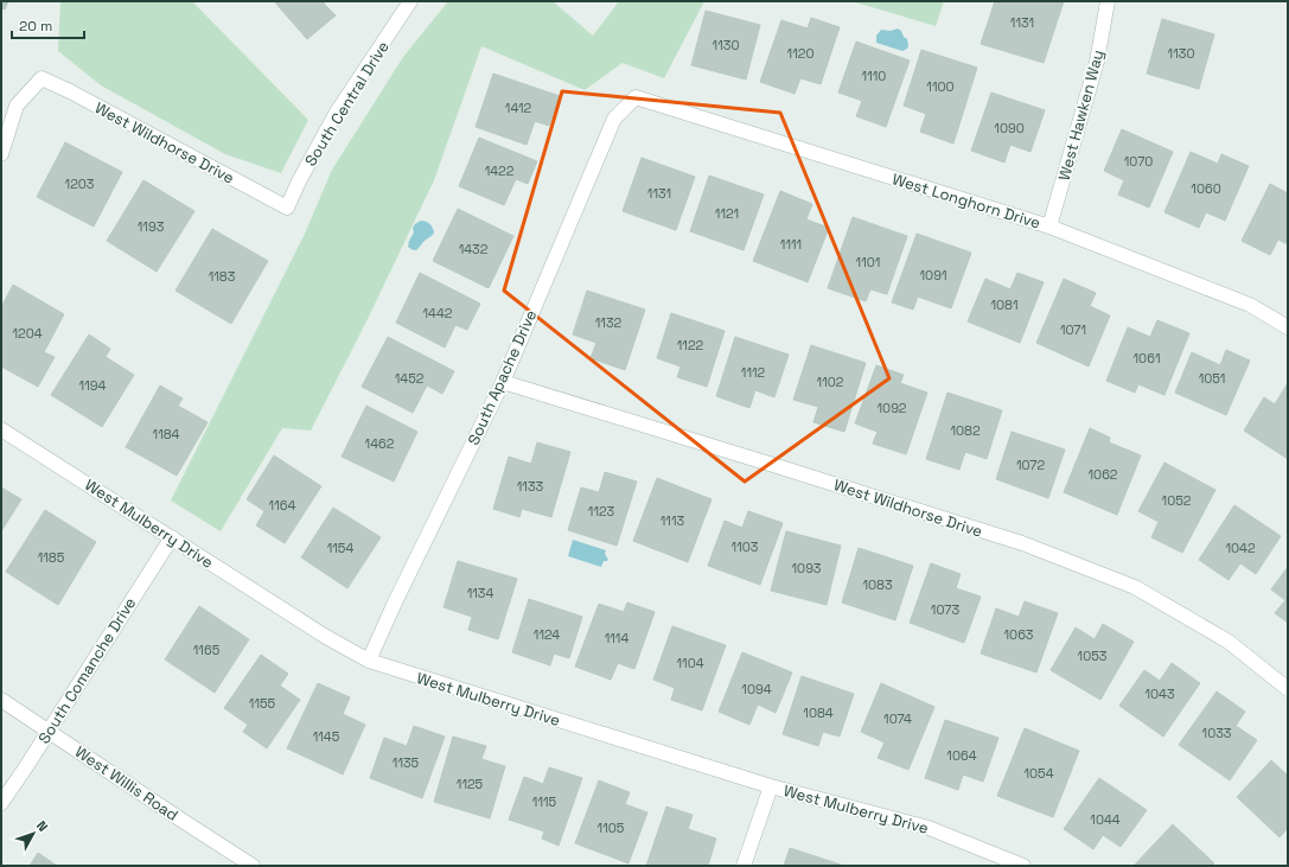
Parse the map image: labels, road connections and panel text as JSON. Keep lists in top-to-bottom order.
{
  "streets": {
    "street": [
      "South Central Drive",
      "West Hawken Way",
      "West Wildhorse Drive",
      "West Longhorn Drive",
      "South Apache Drive",
      "West Mulberry Drive",
      "South Comanche Drive",
      "West Willis Road"
    ]
  },
  "crossings": [
    ["South Central Drive", "West Wildhorse Drive"],
    ["West Hawken Way", "West Longhorn Drive"],
    ["West Wildhorse Drive", "South Apache Drive"],
    ["West Longhorn Drive", "South Apache Drive"],
    ["South Apache Drive", "West Mulberry Drive"],
    ["West Mulberry Drive", "South Comanche Drive"],
    ["South Comanche Drive", "West Willis Road"]
  ],
  "house_numbers": [
    "1131",
    "1130",
    "1120",
    "1130",
    "1110",
    "1100",
    "1412",
    "1090",
    "1070",
    "1422",
    "1203",
    "1060",
    "1131",
    "1121",
    "1193",
    "1111",
    "1432",
    "1101",
    "1091",
    "1183",
    "1081",
    "1442",
    "1132",
    "1071",
    "1204",
    "1122",
    "1061",
    "1112",
    "1452",
    "1051",
    "1102",
    "1194",
    "1092",
    "1082",
    "1184",
    "1462",
    "1072",
    "1062",
    "1133",
    "1052",
    "1164",
    "1123",
    "1113",
    "1103",
    "1154",
    "1042",
    "1185",
    "1093",
    "1083",
    "1134",
    "1073",
    "1124",
    "1063",
    "1114",
    "1165",
    "1053",
    "1104",
    "1094",
    "1043",
    "1155",
    "1084",
    "1074",
    "1033",
    "1145",
    "1064",
    "1135",
    "1054",
    "1125",
    "1115",
    "1044",
    "1105"
  ],
  "scale_bar": "20 m",
  "north": "top right"
}
